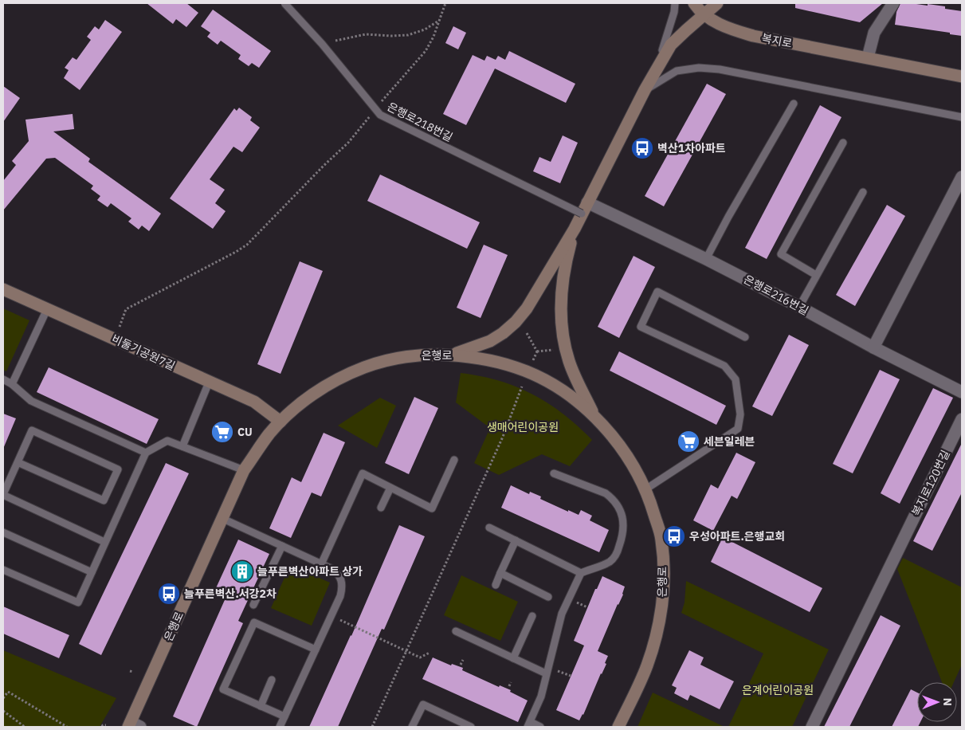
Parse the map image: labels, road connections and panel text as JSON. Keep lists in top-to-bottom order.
{
  "streets": {
    "street": [
      "복지로",
      "은행로216번길",
      "비둘기공원7길",
      "은행로",
      "복지로120번길"
    ],
    "lane": ["은행로218번길"]
  },
  "crossings": [
    ["비둘기공원7길", "은행로"]
  ],
  "parks": ["생매어린이공원", "은계어린이공원"],
  "places": {
    "bus stop": ["벽산1차아파트", "우성아파트.은행교회", "늘푸른벽산.서강2차"],
    "supermarket": ["CU", "세븐일레븐"],
    "building": ["늘푸른벽산아파트 상가"]
  },
  "north": "right"
}
